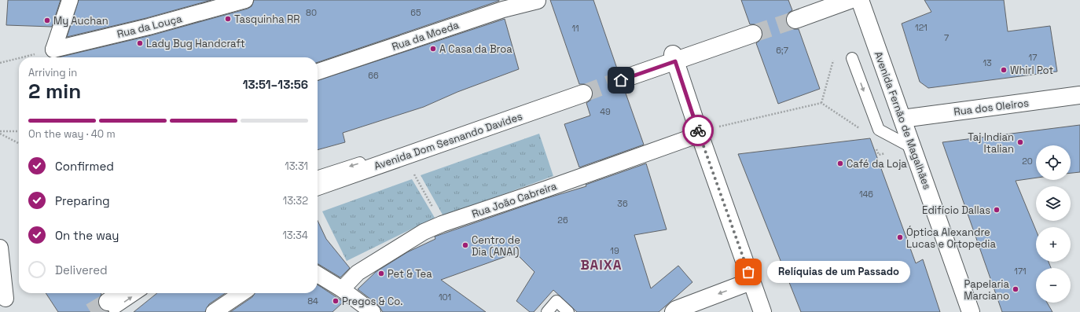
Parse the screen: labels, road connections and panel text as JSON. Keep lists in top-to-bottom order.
{
  "streets": {
    "street": [
      "Rua da Louça",
      "Rua da Moeda",
      "Rua dos Oleiros",
      "Avenida Fernão de Magalhães",
      "Avenida Dom Sesnando Davides",
      "Rua João Cabreira"
    ]
  },
  "crossings": [
    ["Rua dos Oleiros", "Avenida Fernão de Magalhães"]
  ],
  "districts": ["BAIXA"],
  "places": [
    "Tasquinha RR",
    "My Auchan",
    "Lady Bug Handcraft",
    "A Casa da Broa",
    "Whirl Pot",
    "Taj Indian Italian",
    "Café da Loja",
    "Edifício Dallas",
    "Óptica Alexandre Lucas e Ortopedia",
    "Centro de Dia (ANAI)",
    "Relíquias de um Passado",
    "Pet & Tea",
    "Papelaria Marciano",
    "Pregos & Co."
  ],
  "house_numbers": [
    "80",
    "65",
    "121",
    "11",
    "7",
    "6;7",
    "17",
    "13",
    "66",
    "49",
    "20",
    "146",
    "36",
    "26",
    "19",
    "171",
    "101",
    "84"
  ],
  "page": {
    "heading": ["2 min", "Arriving in", "13:51–13:56"],
    "bar": "On the way · 40 m",
    "map_buttons": ["+", "−"],
    "list": [
      ["Confirmed", "13:31"],
      ["Preparing", "13:32"],
      ["On the way", "13:34"],
      "Delivered"
    ],
    "bubble": "Relíquias de um Passado"
  }
}
